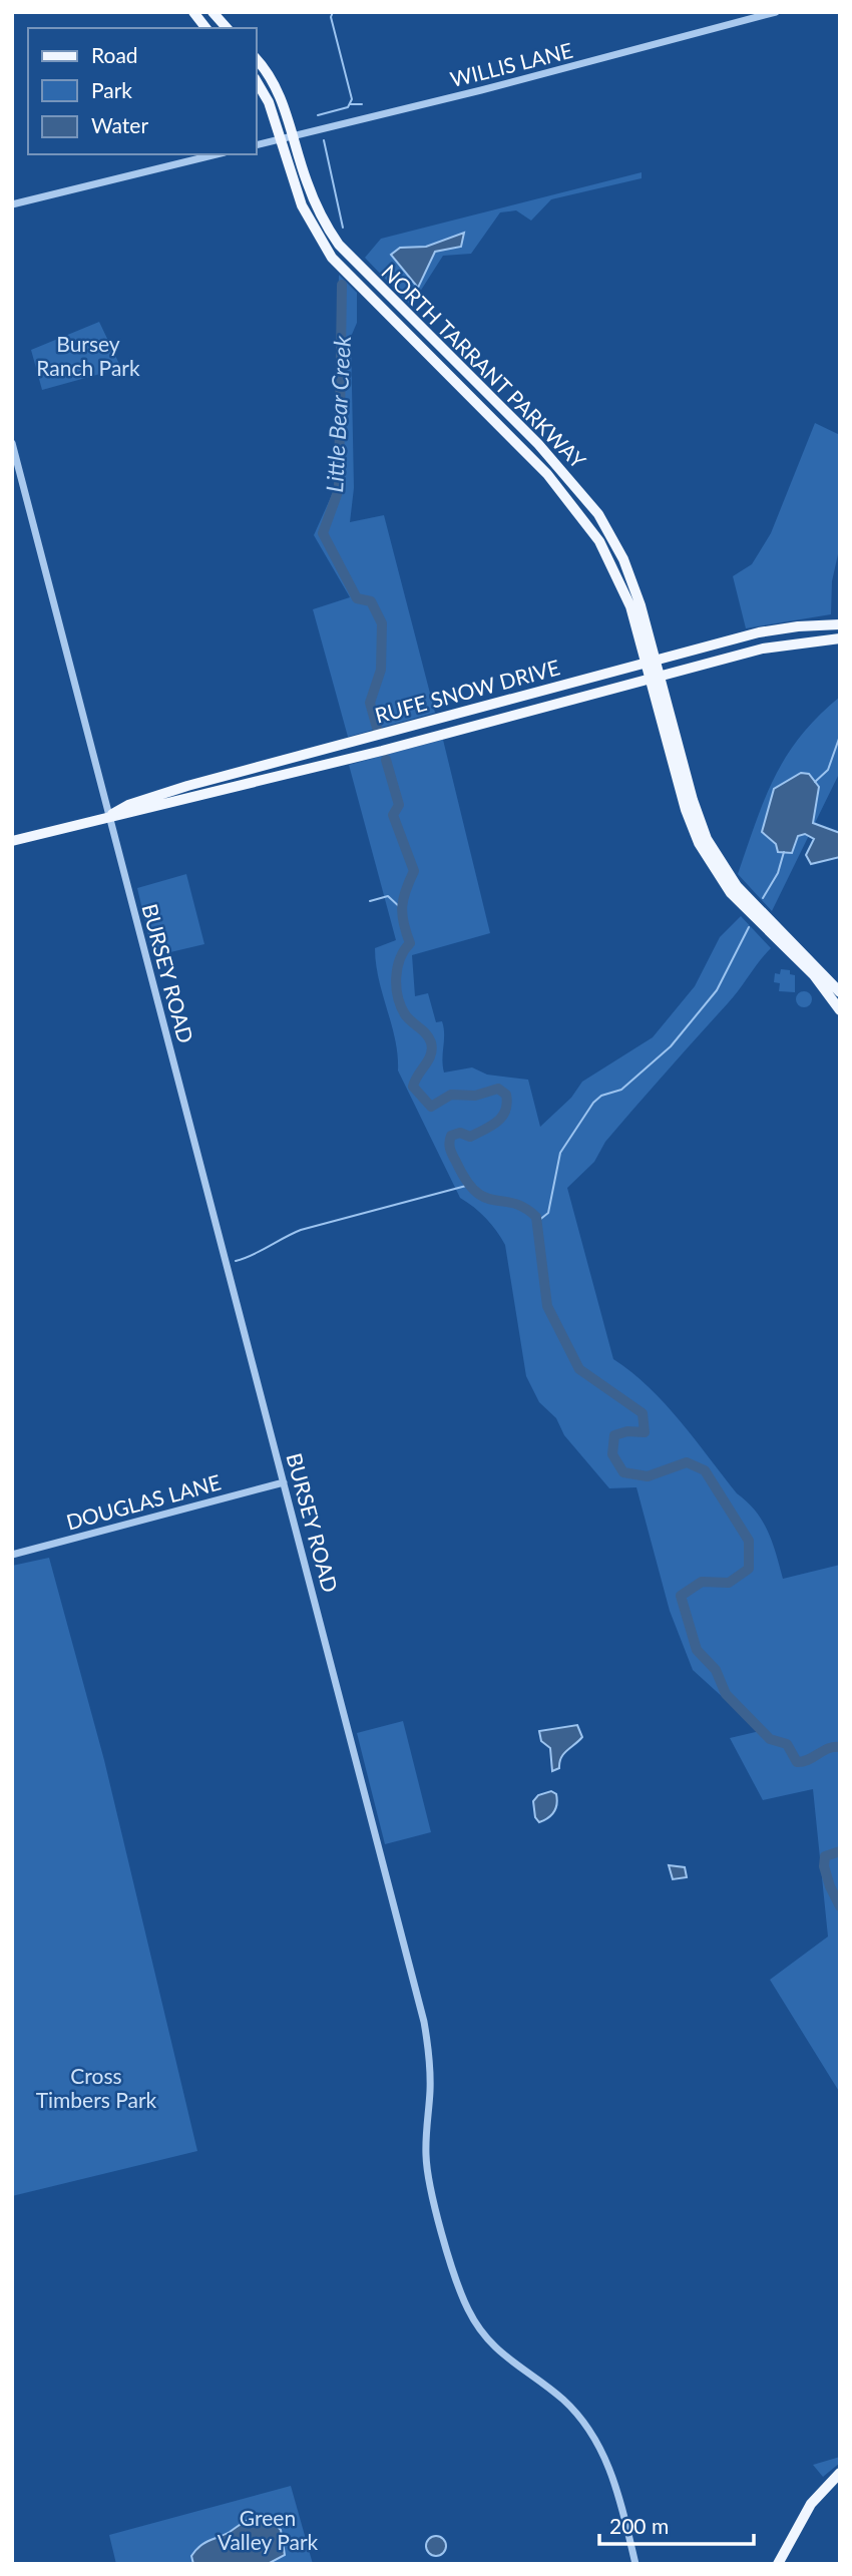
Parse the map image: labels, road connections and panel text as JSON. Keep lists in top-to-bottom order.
{
  "streets": {
    "main road": ["NORTH TARRANT PARKWAY", "RUFE SNOW DRIVE"],
    "street": ["WILLIS LANE", "BURSEY ROAD", "DOUGLAS LANE"]
  },
  "crossings": [
    ["WILLIS LANE", "NORTH TARRANT PARKWAY"],
    ["NORTH TARRANT PARKWAY", "RUFE SNOW DRIVE"],
    ["RUFE SNOW DRIVE", "BURSEY ROAD"],
    ["BURSEY ROAD", "DOUGLAS LANE"]
  ],
  "water": ["Little Bear Creek"],
  "parks": ["Bursey Ranch Park", "Cross Timbers Park", "Green Valley Park"],
  "legend": ["Road", "Park", "Water"],
  "scale_bar": "200 m"
}
